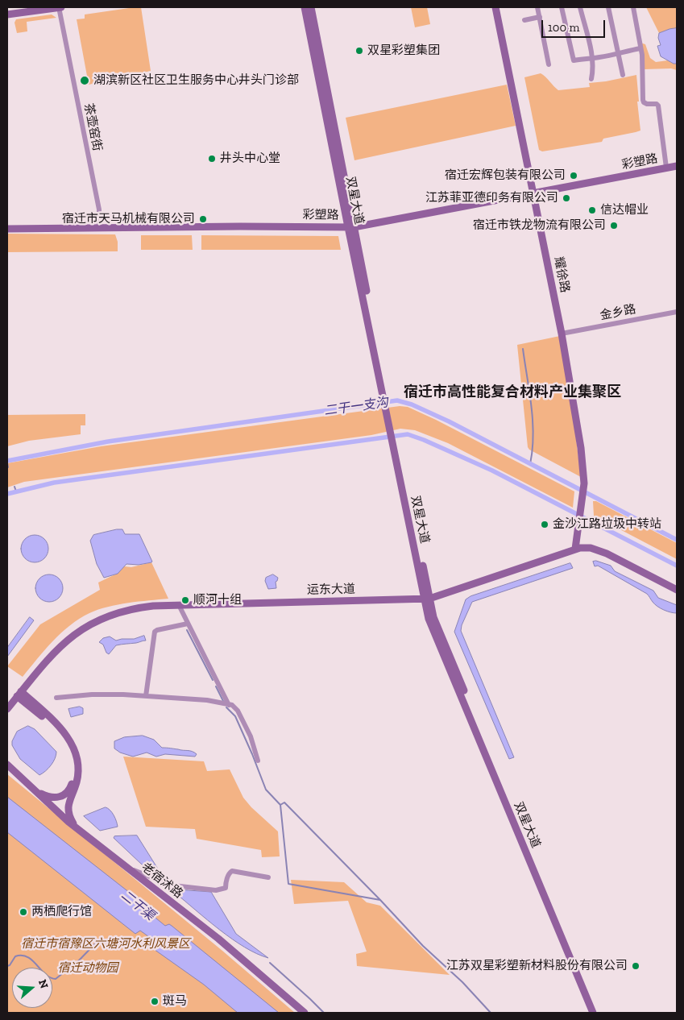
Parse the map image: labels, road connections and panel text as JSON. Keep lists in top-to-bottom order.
{
  "streets": {
    "street": [
      "茶壶窑街",
      "彩塑路",
      "双星大道",
      "耀徐路",
      "金乡路",
      "运东大道",
      "老宿沭路"
    ]
  },
  "crossings": [
    ["茶壶窑街", "彩塑路"],
    ["彩塑路", "双星大道"],
    ["彩塑路", "耀徐路"],
    ["双星大道", "运东大道"],
    ["耀徐路", "金乡路"],
    ["耀徐路", "运东大道"]
  ],
  "districts": ["宿迁市高性能复合材料产业集聚区"],
  "water": ["二干一支沟", "二干渠"],
  "parks": ["宿迁市宿豫区六塘河水利风景区", "宿迁动物园"],
  "places": [
    "双星彩塑集团",
    "湖滨新区社区卫生服务中心井头门诊部",
    "井头中心堂",
    "宿迁宏辉包装有限公司",
    "江苏菲亚德印务有限公司",
    "信达帽业",
    "宿迁市天马机械有限公司",
    "宿迁市铁龙物流有限公司",
    "金沙江路垃圾中转站",
    "顺河十组",
    "两栖爬行馆",
    "江苏双星彩塑新材料股份有限公司",
    "斑马"
  ],
  "scale_bar": "100 m",
  "north": "right"
}
